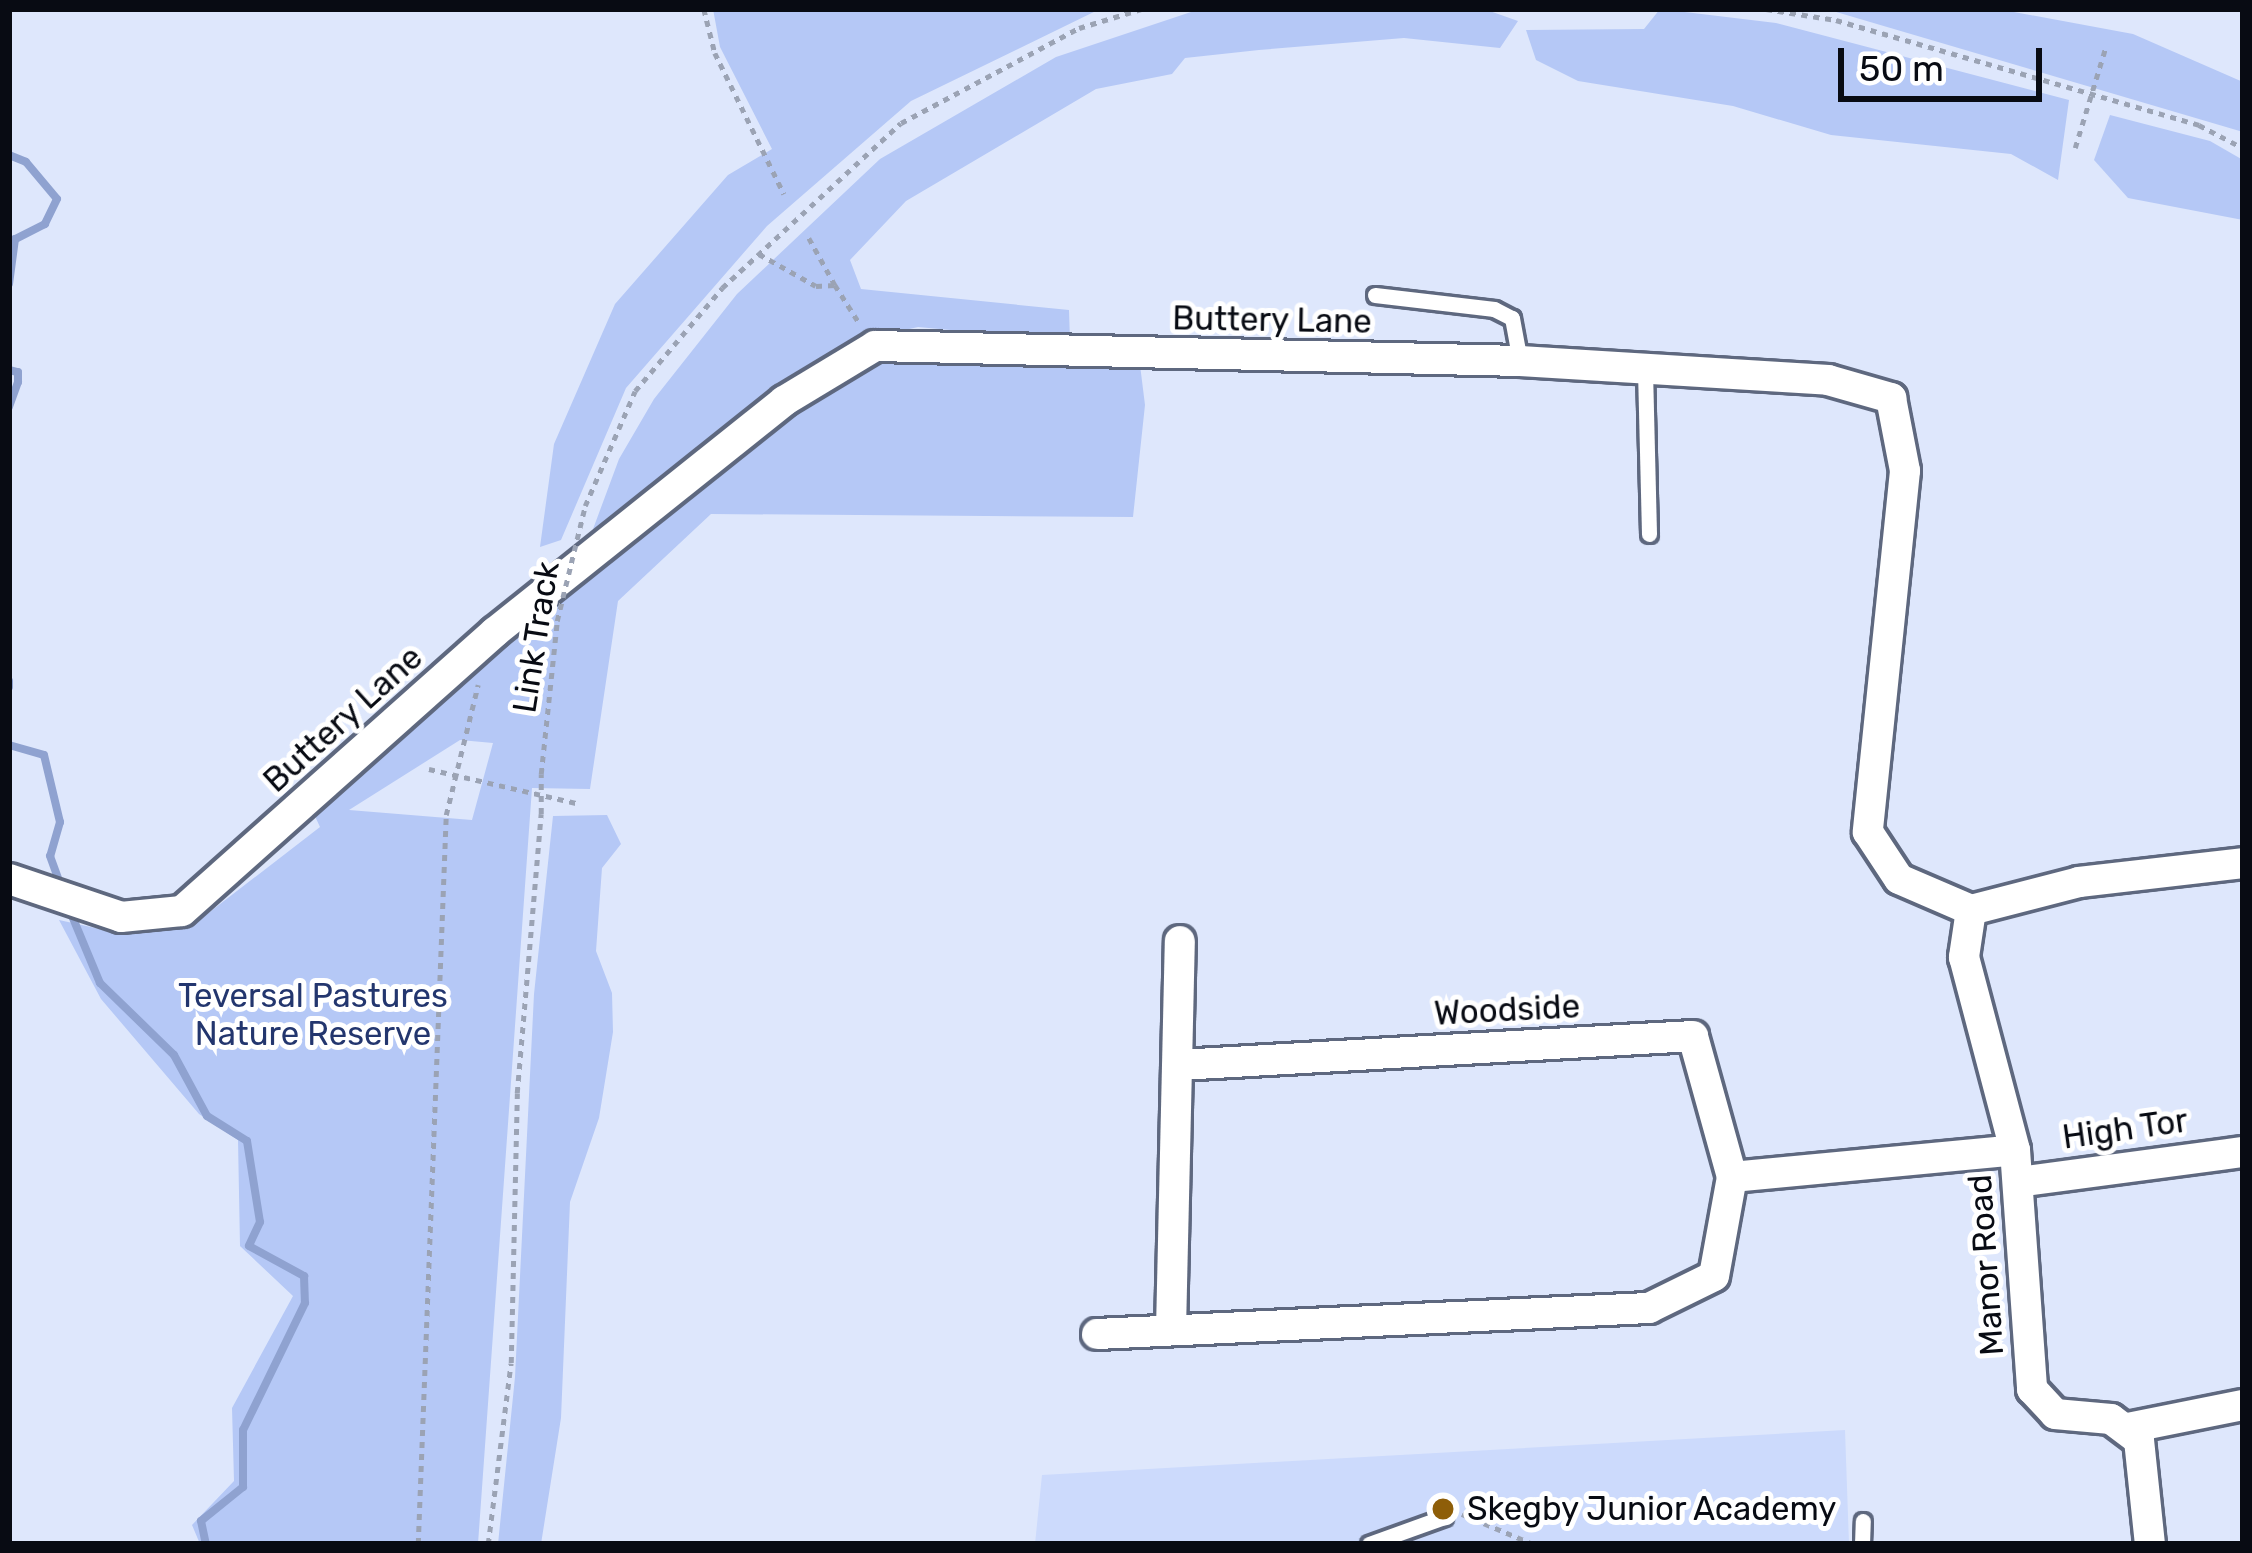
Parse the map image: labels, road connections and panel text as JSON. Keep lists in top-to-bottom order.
{
  "streets": {
    "street": [
      "Buttery Lane",
      "Woodside",
      "High Tor",
      "Manor Road"
    ],
    "path": ["Link Track"]
  },
  "crossings": [
    ["Buttery Lane", "Manor Road"],
    ["High Tor", "Manor Road"]
  ],
  "parks": ["Teversal Pastures Nature Reserve"],
  "places": ["Skegby Junior Academy"],
  "scale_bar": "50 m"
}
